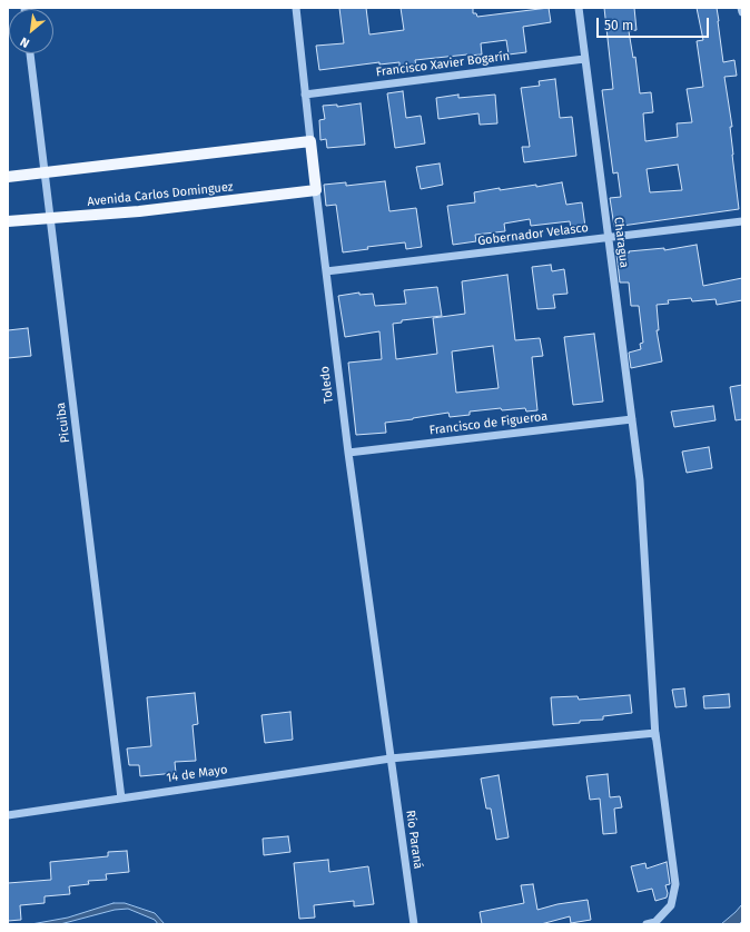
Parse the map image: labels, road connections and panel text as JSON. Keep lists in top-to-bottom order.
{
  "streets": {
    "main road": ["Avenida Carlos Dominguez", "Toledo"],
    "street": [
      "Francisco Xavier Bogarín",
      "Gobernador Velasco",
      "Charagua",
      "Picuiba",
      "Francisco de Figueroa",
      "14 de Mayo",
      "Río Paraná"
    ]
  },
  "crossings": [
    ["Francisco Xavier Bogarín", "Charagua"],
    ["Francisco Xavier Bogarín", "Toledo"],
    ["Avenida Carlos Dominguez", "Toledo"],
    ["Avenida Carlos Dominguez", "Picuiba"],
    ["Gobernador Velasco", "Charagua"],
    ["Gobernador Velasco", "Toledo"],
    ["Charagua", "Francisco de Figueroa"],
    ["Charagua", "14 de Mayo"],
    ["Toledo", "Francisco de Figueroa"],
    ["Toledo", "14 de Mayo"],
    ["Toledo", "Río Paraná"],
    ["Picuiba", "14 de Mayo"],
    ["14 de Mayo", "Río Paraná"]
  ],
  "scale_bar": "50 m",
  "north": "bottom left"
}
